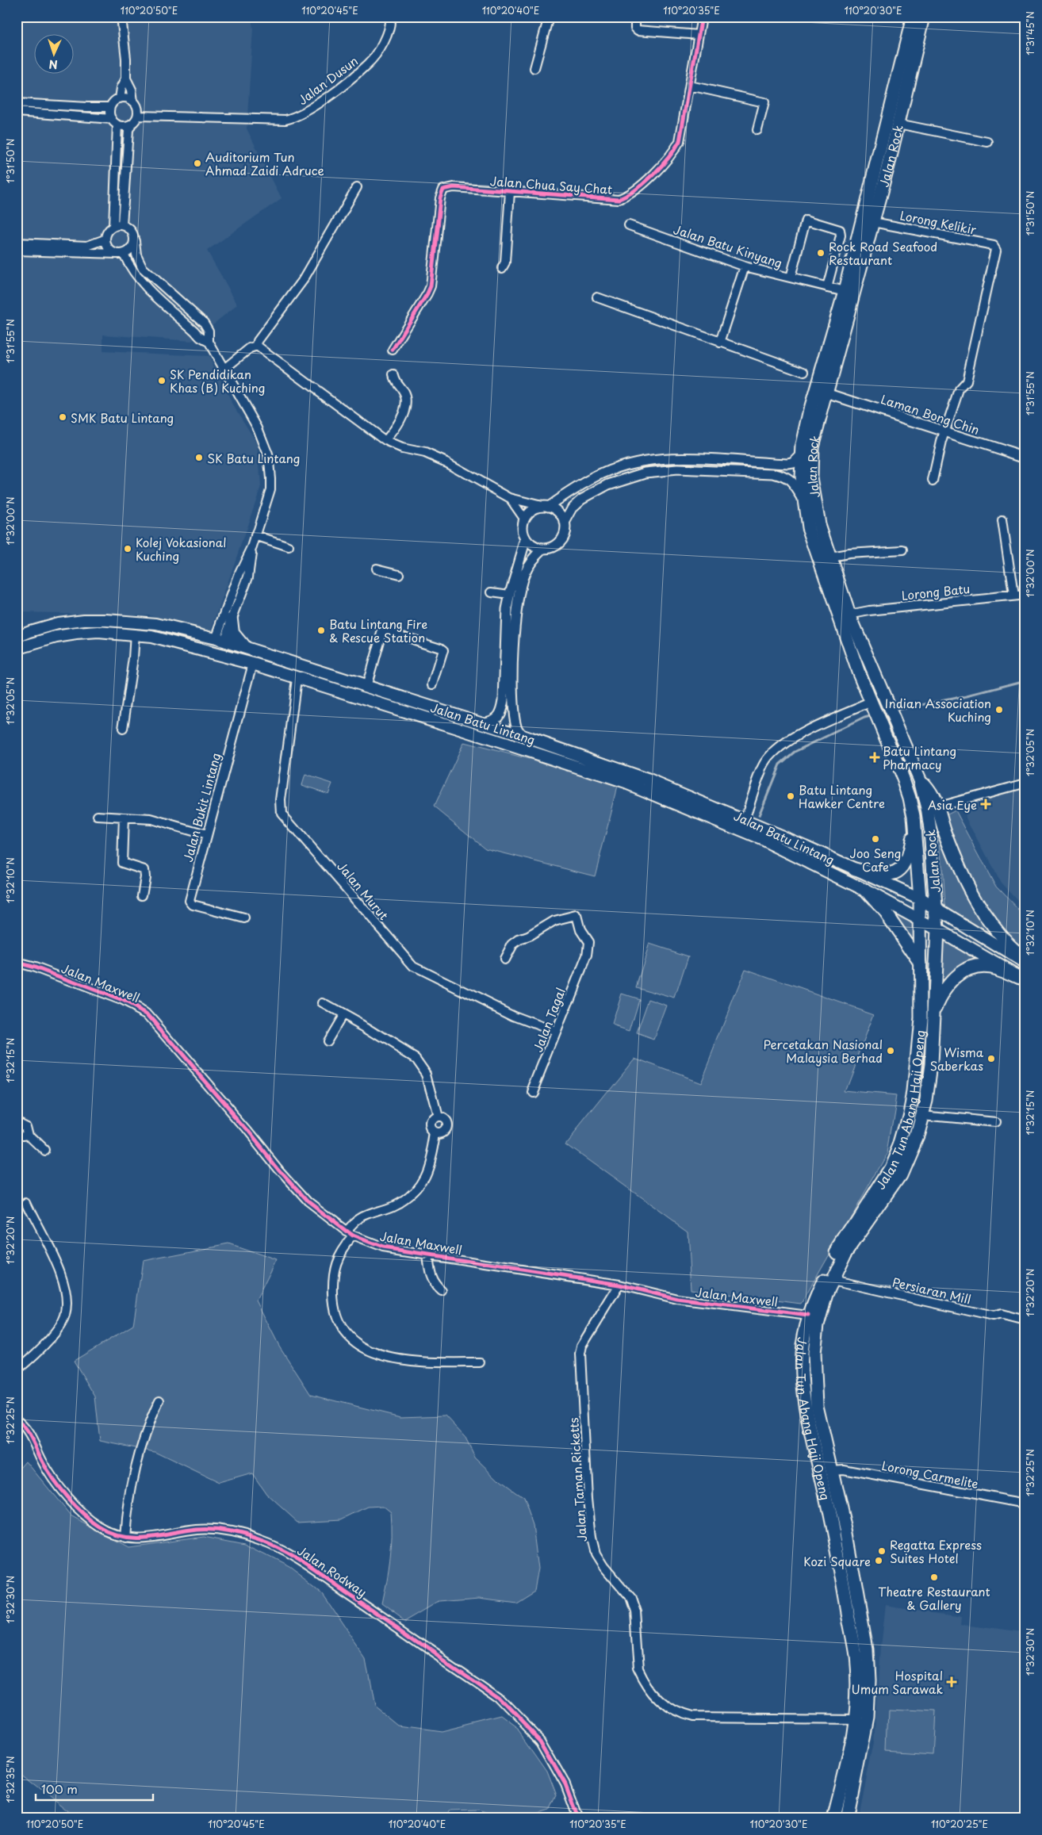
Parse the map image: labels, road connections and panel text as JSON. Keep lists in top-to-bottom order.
{
  "streets": {
    "main road": ["Jalan Rock", "Jalan Batu Lintang", "Jalan Tun Abang Haji Openg"],
    "street": [
      "Jalan Dusun",
      "Jalan Chua Say Chat",
      "Lorong Kelikir",
      "Jalan Batu Kinyang",
      "Laman Bong Chin",
      "Lorong Batu",
      "Jalan Bukit Lintang",
      "Jalan Murut",
      "Jalan Maxwell",
      "Jalan Tagal",
      "Persiaran Mill",
      "Lorong Carmelite",
      "Jalan Taman Ricketts",
      "Jalan Rodway"
    ]
  },
  "crossings": [
    ["Jalan Rock", "Lorong Kelikir"],
    ["Jalan Rock", "Jalan Batu Kinyang"],
    ["Jalan Rock", "Laman Bong Chin"],
    ["Jalan Rock", "Lorong Batu"],
    ["Jalan Rock", "Jalan Batu Lintang"],
    ["Jalan Rock", "Jalan Tun Abang Haji Openg"],
    ["Lorong Kelikir", "Laman Bong Chin"],
    ["Jalan Batu Lintang", "Jalan Bukit Lintang"],
    ["Jalan Batu Lintang", "Jalan Murut"],
    ["Jalan Batu Lintang", "Jalan Tun Abang Haji Openg"],
    ["Jalan Murut", "Jalan Tagal"],
    ["Jalan Maxwell", "Jalan Tun Abang Haji Openg"],
    ["Jalan Maxwell", "Jalan Taman Ricketts"],
    ["Jalan Tun Abang Haji Openg", "Persiaran Mill"],
    ["Jalan Tun Abang Haji Openg", "Lorong Carmelite"],
    ["Jalan Tun Abang Haji Openg", "Jalan Taman Ricketts"]
  ],
  "places": {
    "other": [
      "Auditorium Tun Ahmad Zaidi Adruce",
      "Rock Road Seafood Restaurant",
      "SK Pendidikan Khas (B) Kuching",
      "SMK Batu Lintang",
      "SK Batu Lintang",
      "Kolej Vokasional Kuching",
      "Batu Lintang Fire & Rescue Station",
      "Indian Association Kuching",
      "Batu Lintang Hawker Centre",
      "Joo Seng Cafe",
      "Percetakan Nasional Malaysia Berhad",
      "Wisma Saberkas",
      "Regatta Express Suites Hotel",
      "Kozi Square",
      "Theatre Restaurant & Gallery"
    ],
    "health": ["Batu Lintang Pharmacy", "Asia Eye", "Hospital Umum Sarawak"]
  },
  "scale_bar": "100 m",
  "north": "bottom",
  "coordinates": [
    "110°20'50\"E",
    "110°20'45\"E",
    "110°20'40\"E",
    "110°20'35\"E",
    "110°20'30\"E",
    "1°31'45\"N",
    "1°31'50\"N",
    "1°31'55\"N",
    "1°32'00\"N",
    "1°32'05\"N",
    "1°32'10\"N",
    "1°32'15\"N",
    "1°32'20\"N",
    "1°32'25\"N",
    "1°32'30\"N",
    "1°32'35\"N",
    "110°20'25\"E"
  ]
}
